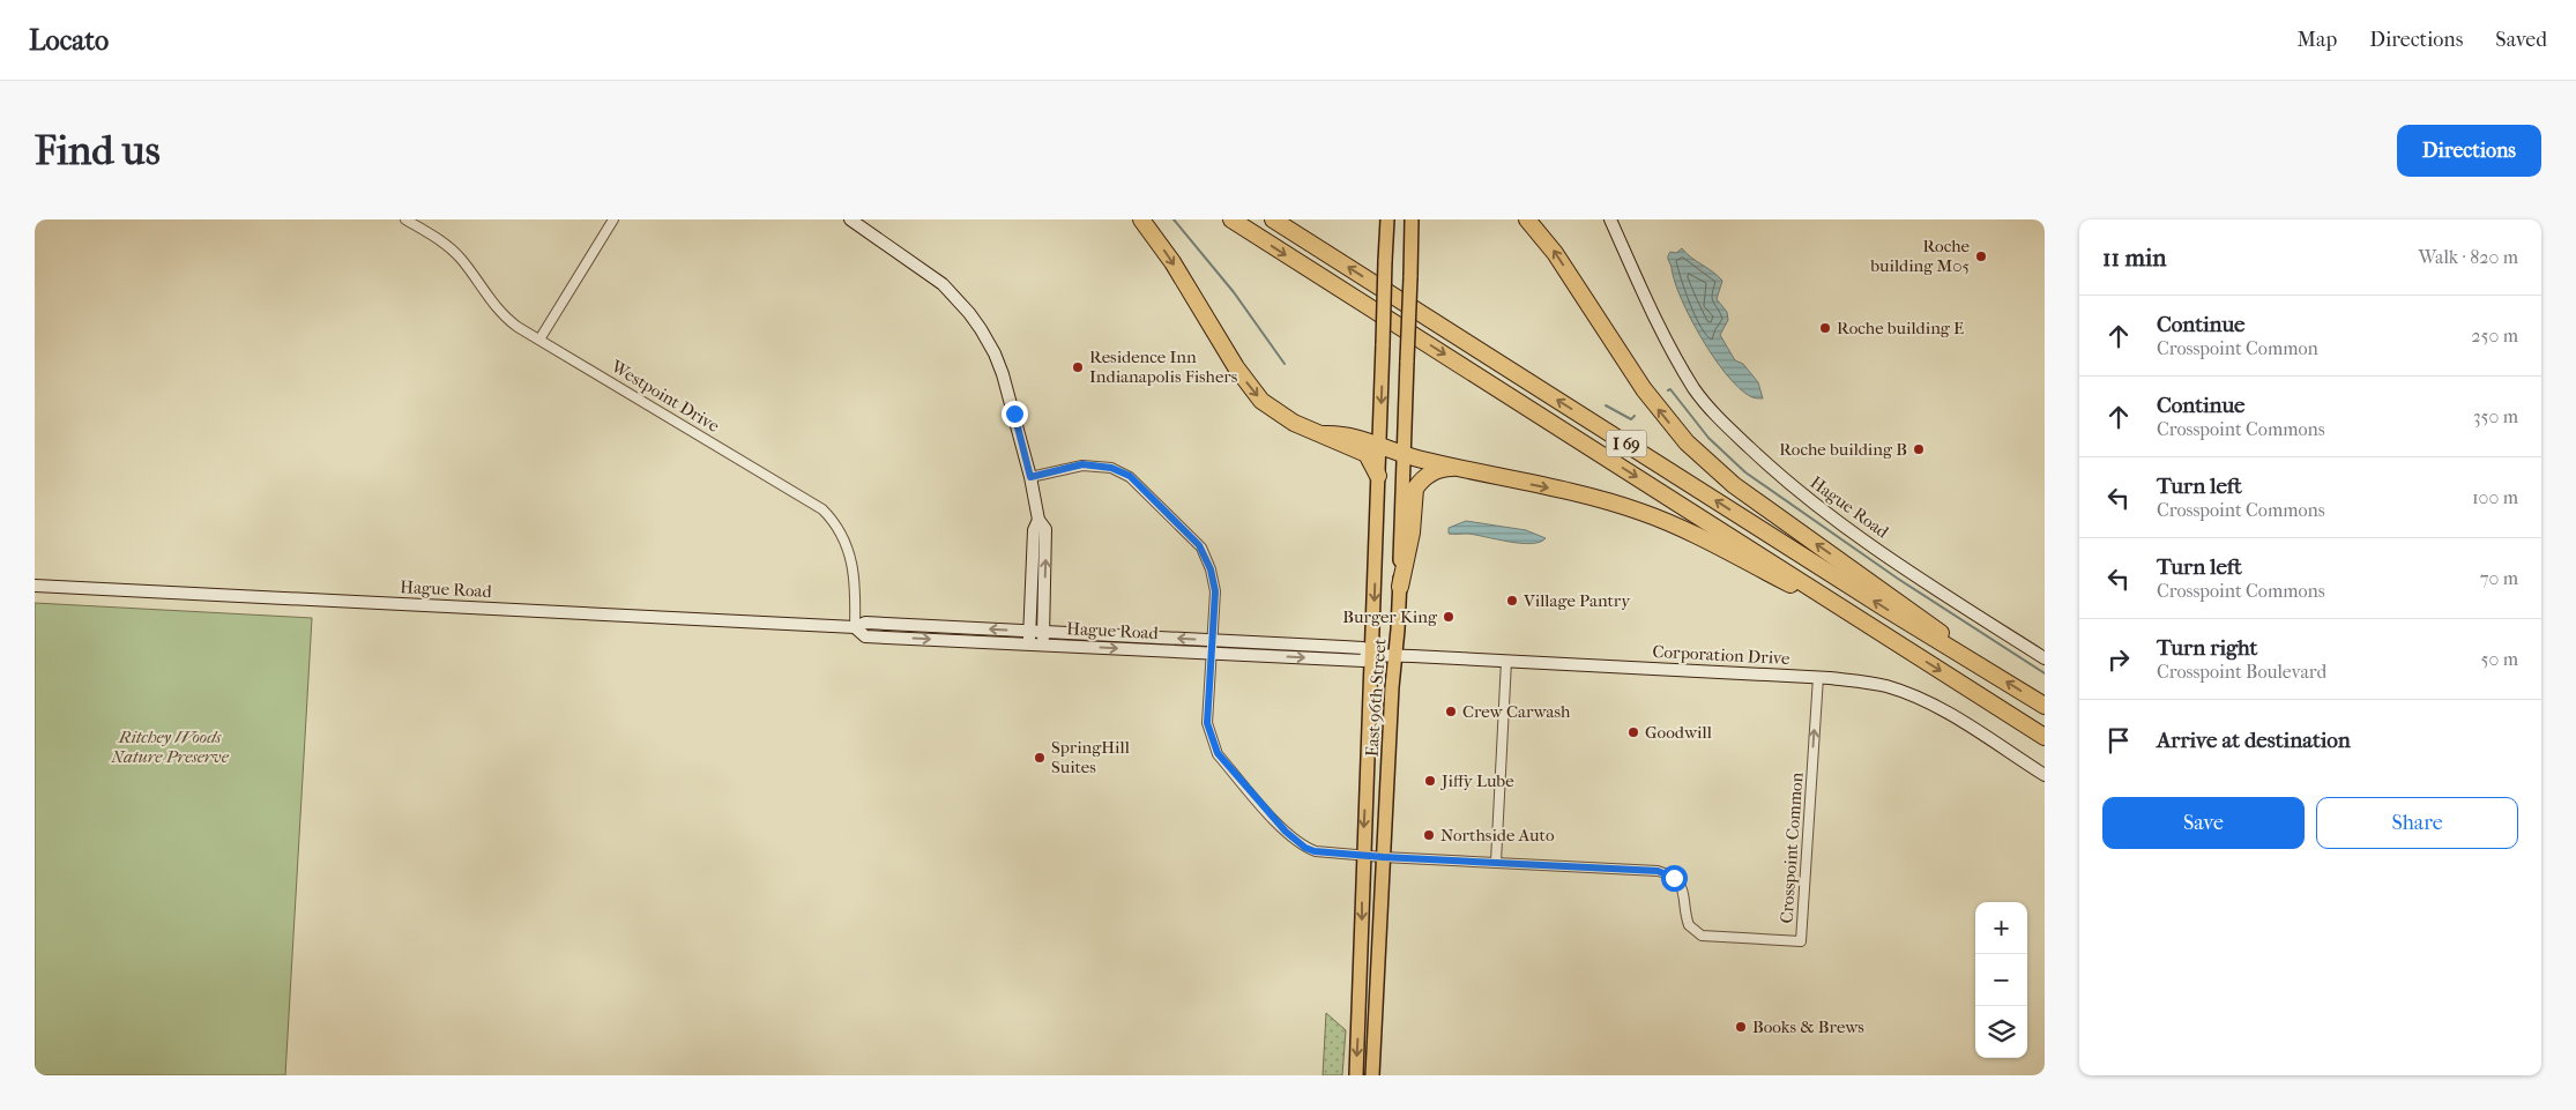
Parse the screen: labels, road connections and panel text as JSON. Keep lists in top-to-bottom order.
{
  "streets": {
    "highway": ["I 69"],
    "main road": ["East 96th Street"],
    "street": [
      "Westpoint Drive",
      "Hague Road",
      "Corporation Drive",
      "Crosspoint Common"
    ]
  },
  "crossings": [
    ["Westpoint Drive", "Hague Road"],
    ["Hague Road", "Corporation Drive"],
    ["Hague Road", "East 96th Street"],
    ["Hague Road", "Crosspoint Common"],
    ["Corporation Drive", "East 96th Street"],
    ["Corporation Drive", "Crosspoint Common"],
    ["East 96th Street", "Crosspoint Common"]
  ],
  "parks": ["Ritchey Woods Nature Preserve"],
  "places": [
    "Roche building M05",
    "Roche building E",
    "Residence Inn Indianapolis Fishers",
    "Roche building B",
    "Village Pantry",
    "Burger King",
    "Crew Carwash",
    "Goodwill",
    "SpringHill Suites",
    "Jiffy Lube",
    "Northside Auto",
    "Books & Brews"
  ],
  "page": {
    "header": "Locato",
    "nav": ["Map", "Directions", "Saved"],
    "buttons": [
      "Directions",
      ["Save", "Share"]
    ],
    "title": "Find us",
    "heading": ["11 min", "Walk · 820 m"],
    "list": [
      ["Continue", "Crosspoint Common", "250 m"],
      ["Continue", "Crosspoint Commons", "350 m"],
      ["Turn left", "Crosspoint Commons", "100 m"],
      ["Turn left", "Crosspoint Commons", "70 m"],
      ["Turn right", "Crosspoint Boulevard", "50 m"],
      "Arrive at destination"
    ],
    "map_buttons": ["+", "−"]
  }
}
